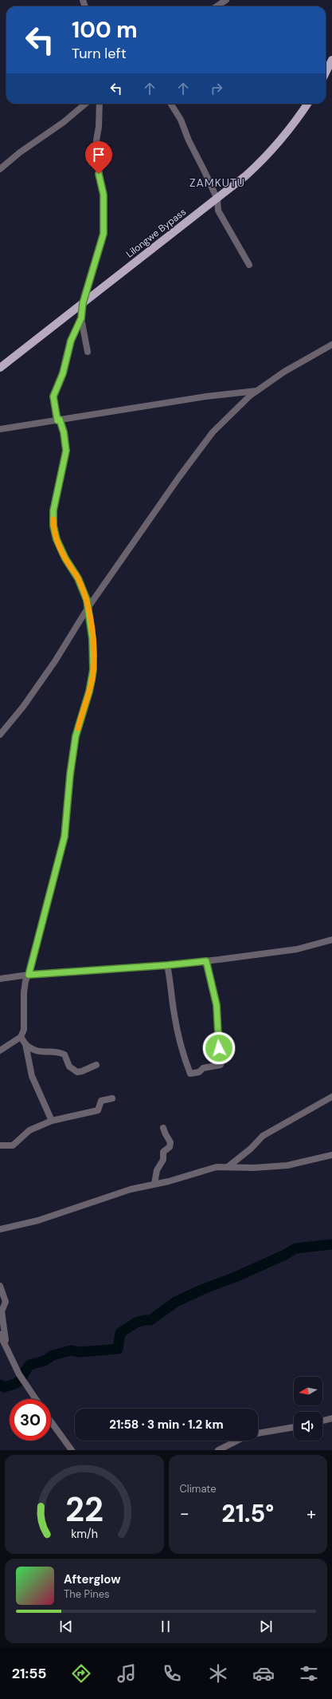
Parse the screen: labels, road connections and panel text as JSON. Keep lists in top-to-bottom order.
{
  "streets": {
    "main road": ["Lilongwe Bypass"]
  },
  "districts": ["ZAMKUTU"],
  "north": "left",
  "page": {
    "turn": ["100 m", "Turn left"],
    "limit": "30",
    "trip": "21:58 · 3 min · 1.2 km",
    "tile": "Climate",
    "heat": ["−", "21.5°", "+"],
    "song": ["Afterglow", "The Pines"],
    "tabs": "21:55",
    "gauge": ["22", "km/h"]
  }
}
